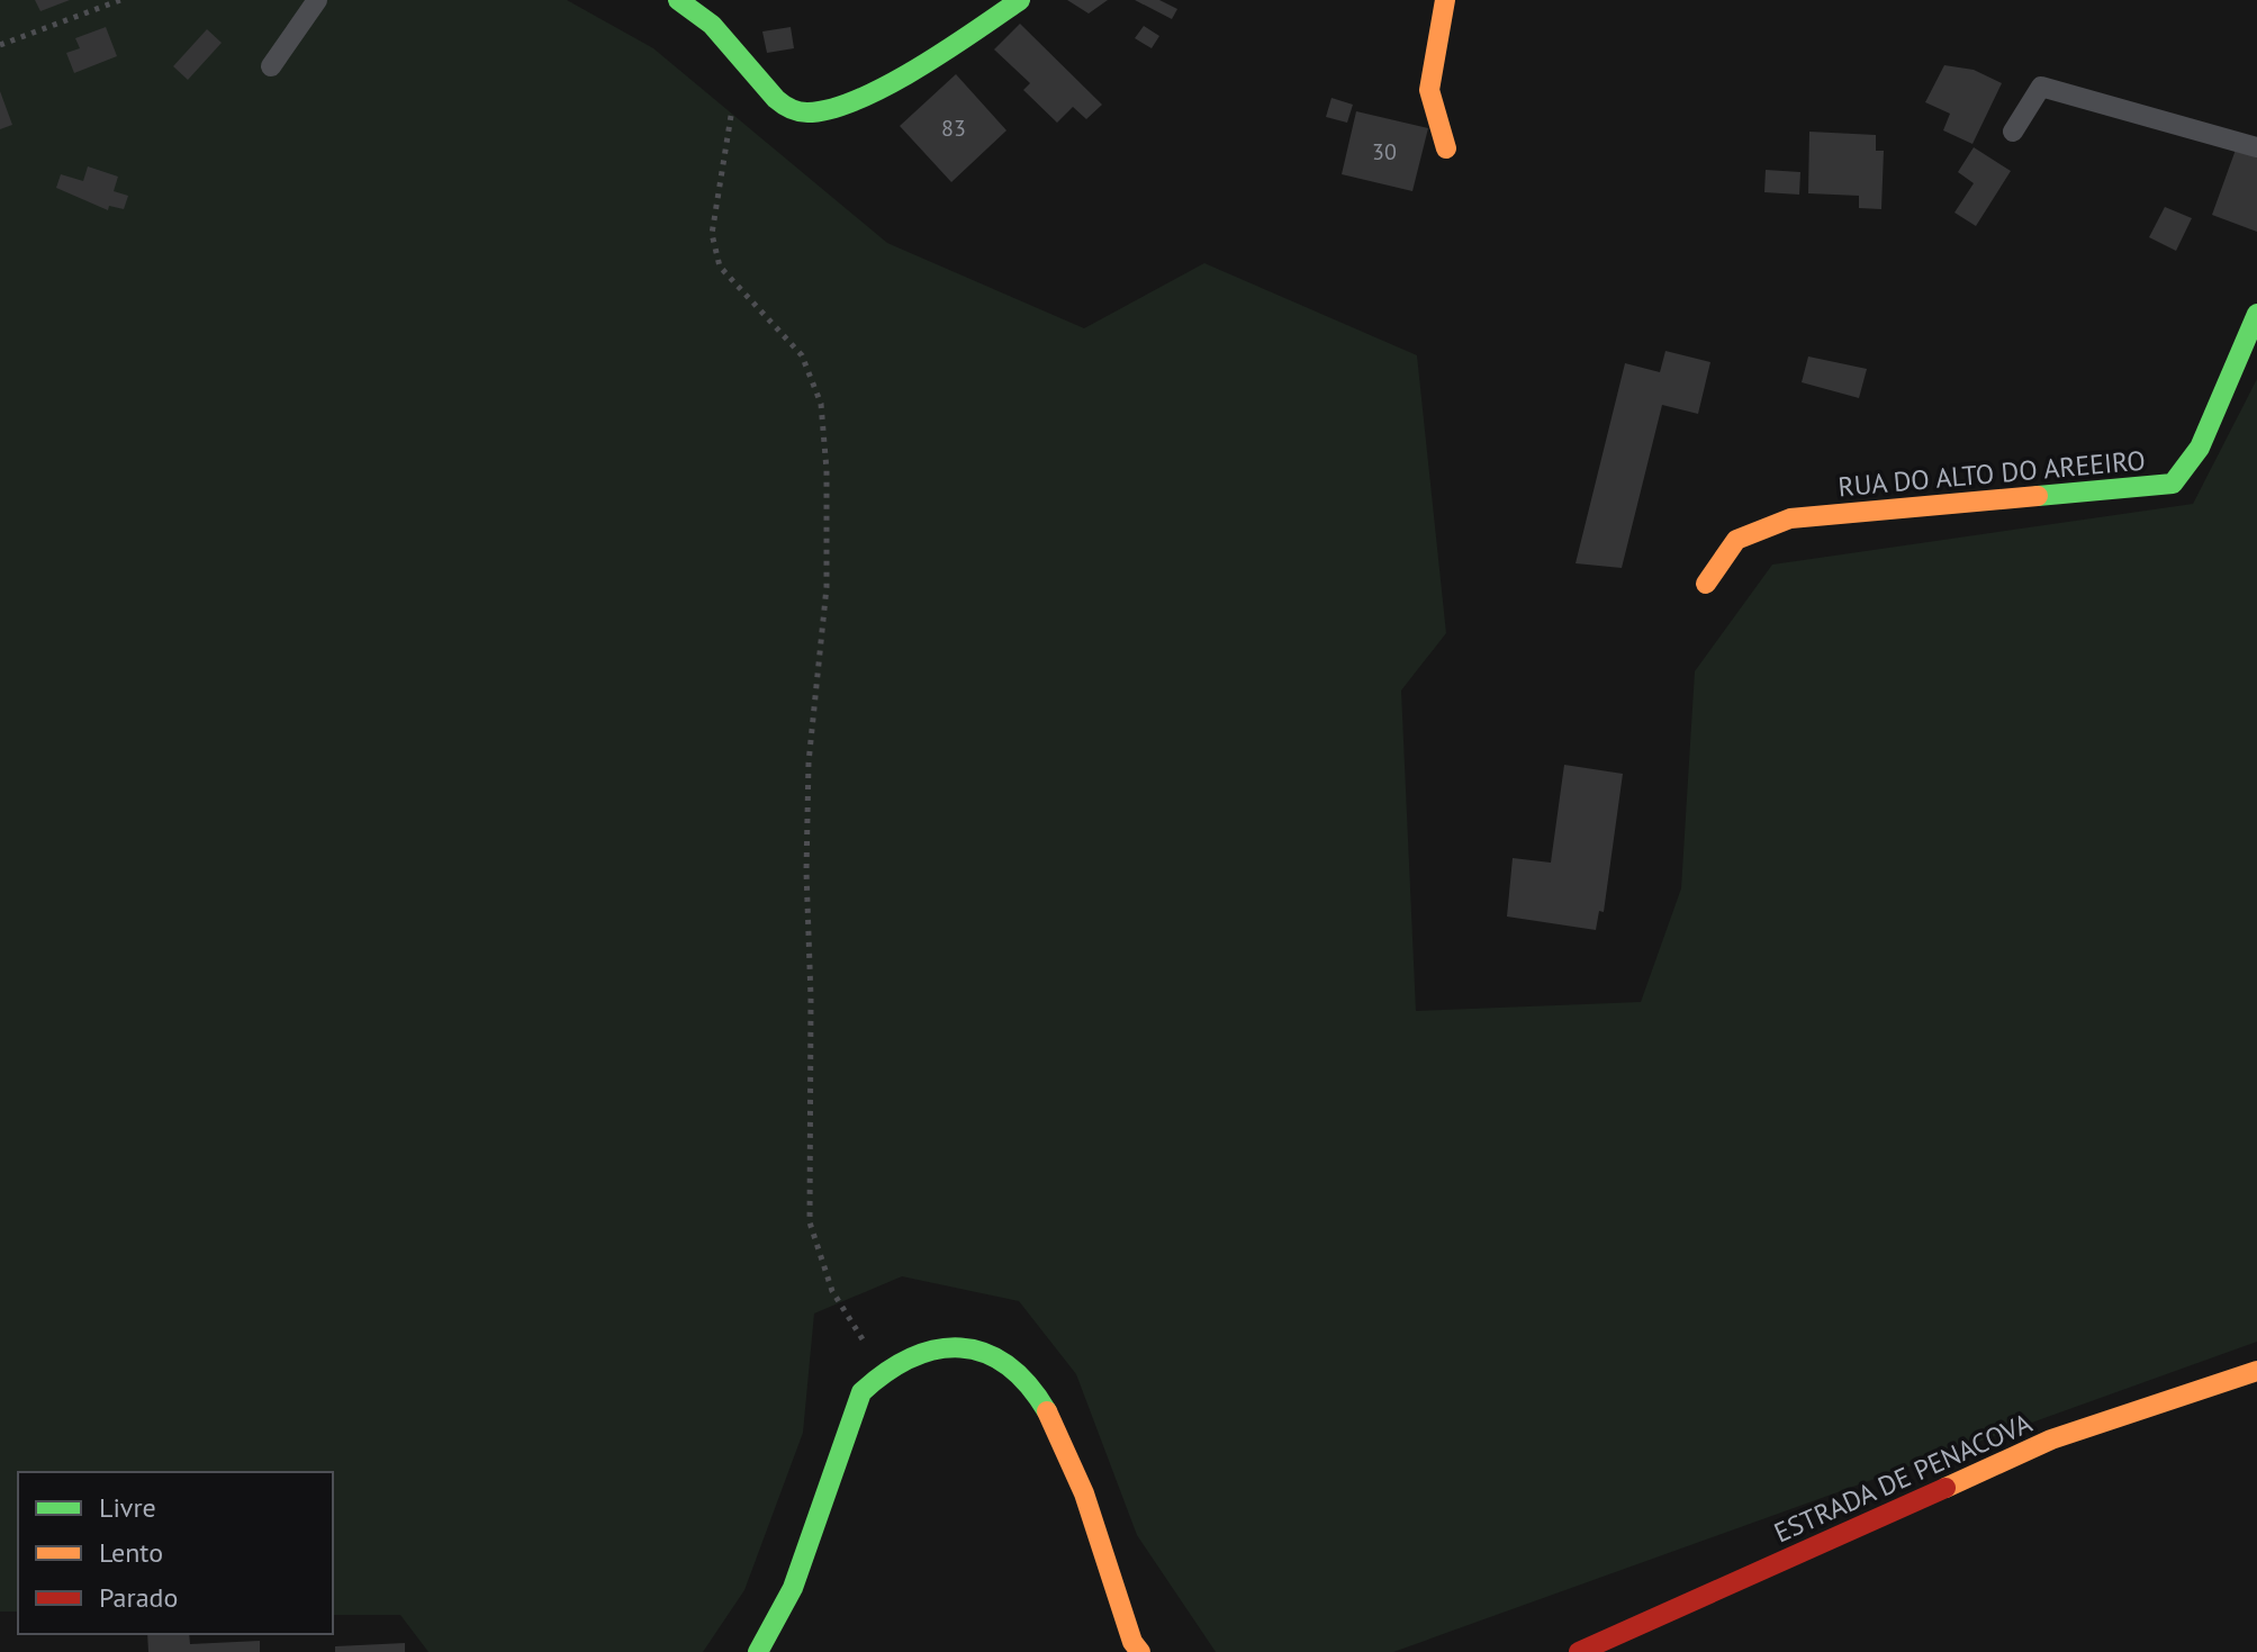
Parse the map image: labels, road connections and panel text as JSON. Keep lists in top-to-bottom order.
{
  "streets": {
    "main road": ["RUA DO ALTO DO AREEIRO", "ESTRADA DE PENACOVA"]
  },
  "house_numbers": ["83", "30"],
  "legend": ["Livre", "Lento", "Parado"]
}
